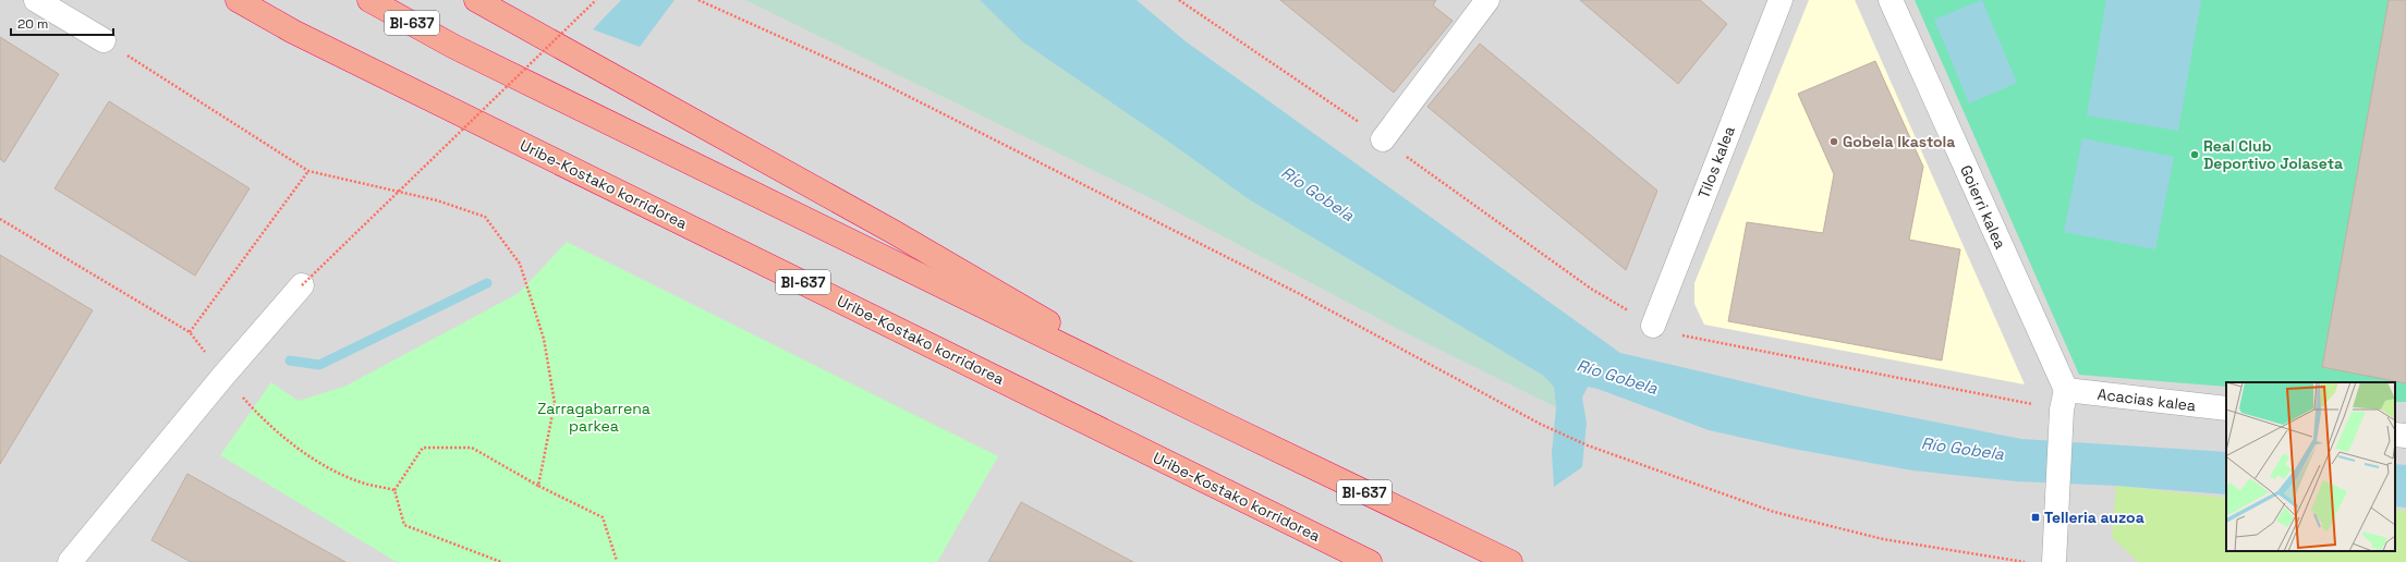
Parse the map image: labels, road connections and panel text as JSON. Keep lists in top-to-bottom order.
{
  "streets": {
    "highway": ["BI-637", "Uribe-Kostako korridorea"],
    "street": ["Tilos kalea", "Goierri kalea", "Acacias kalea"]
  },
  "crossings": [
    ["Goierri kalea", "Acacias kalea"]
  ],
  "water": ["Río Gobela"],
  "parks": ["Zarragabarrena parkea"],
  "places": {
    "other": ["Gobela Ikastola", "Real Club Deportivo Jolaseta"],
    "transit": ["Telleria auzoa"]
  },
  "scale_bar": "20 m"
}
